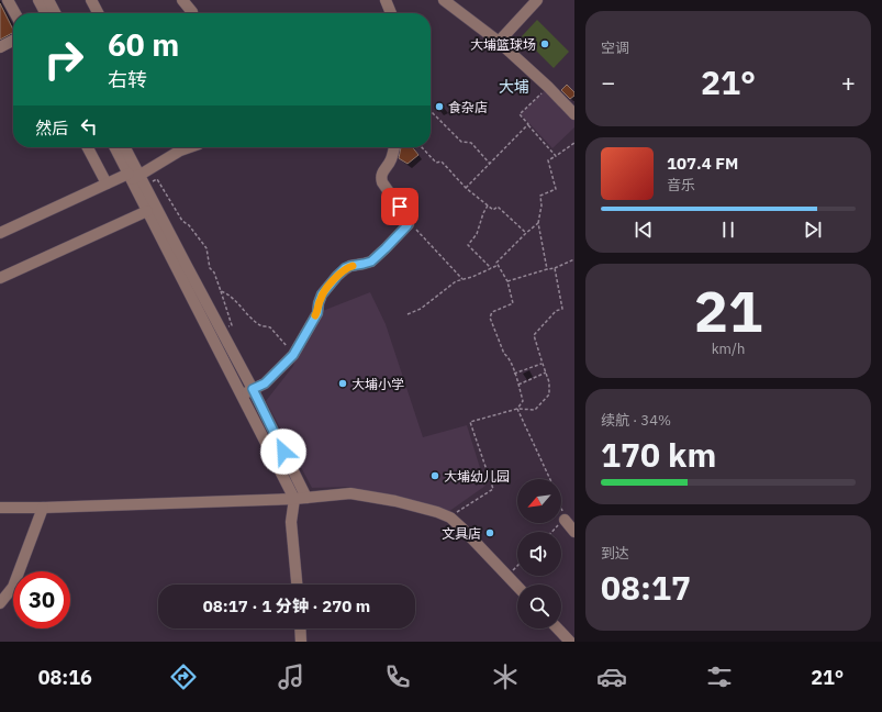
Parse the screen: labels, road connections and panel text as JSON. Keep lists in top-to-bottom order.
{
  "districts": ["大埔"],
  "places": [
    "大埔篮球场",
    "食杂店",
    "大埔小学",
    "大埔幼儿园",
    "文具店"
  ],
  "north": "bottom left",
  "page": {
    "tile": [
      "空调",
      ["21", "km/h"],
      ["续航 · 34%", "170 km"],
      ["到达", "08:17"]
    ],
    "turn": ["60 m", "右转"],
    "heat": ["−", "21°", "+"],
    "then": "然后",
    "song": ["107.4 FM", "音乐"],
    "limit": "30",
    "trip": "08:17 · 1 分钟 · 270 m",
    "tabs": ["08:16", "21°"]
  }
}
